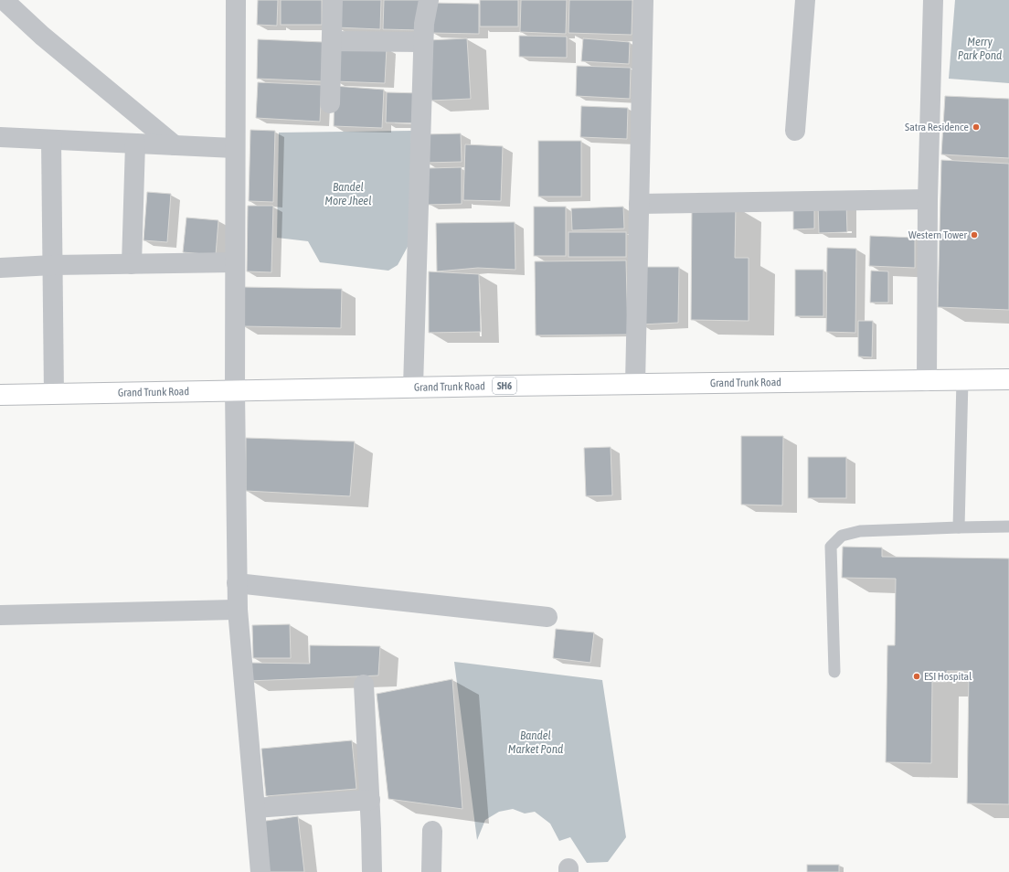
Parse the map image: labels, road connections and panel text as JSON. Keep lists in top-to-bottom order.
{
  "streets": {
    "main road": ["Grand Trunk Road", "SH6"]
  },
  "water": ["Merry Park Pond", "Bandel More Jheel", "Bandel Market Pond"],
  "places": ["Satra Residence", "Western Tower", "ESI Hospital"]
}
